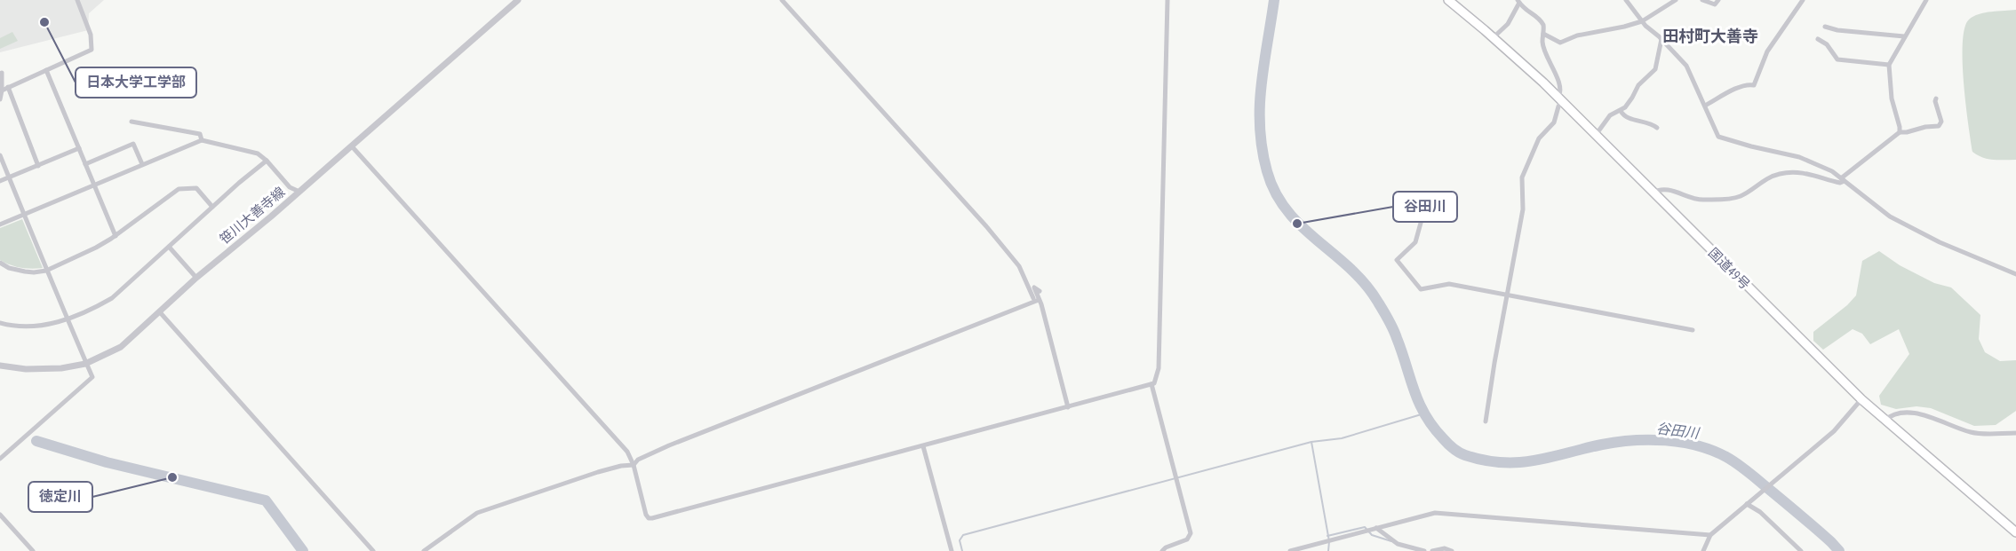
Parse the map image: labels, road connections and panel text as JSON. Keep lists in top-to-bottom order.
{
  "streets": {
    "highway": ["国道49号"],
    "street": ["笹川大善寺線"]
  },
  "districts": ["田村町大善寺"],
  "water": ["谷田川"],
  "places": ["日本大学工学部", "谷田川", "徳定川"]
}
